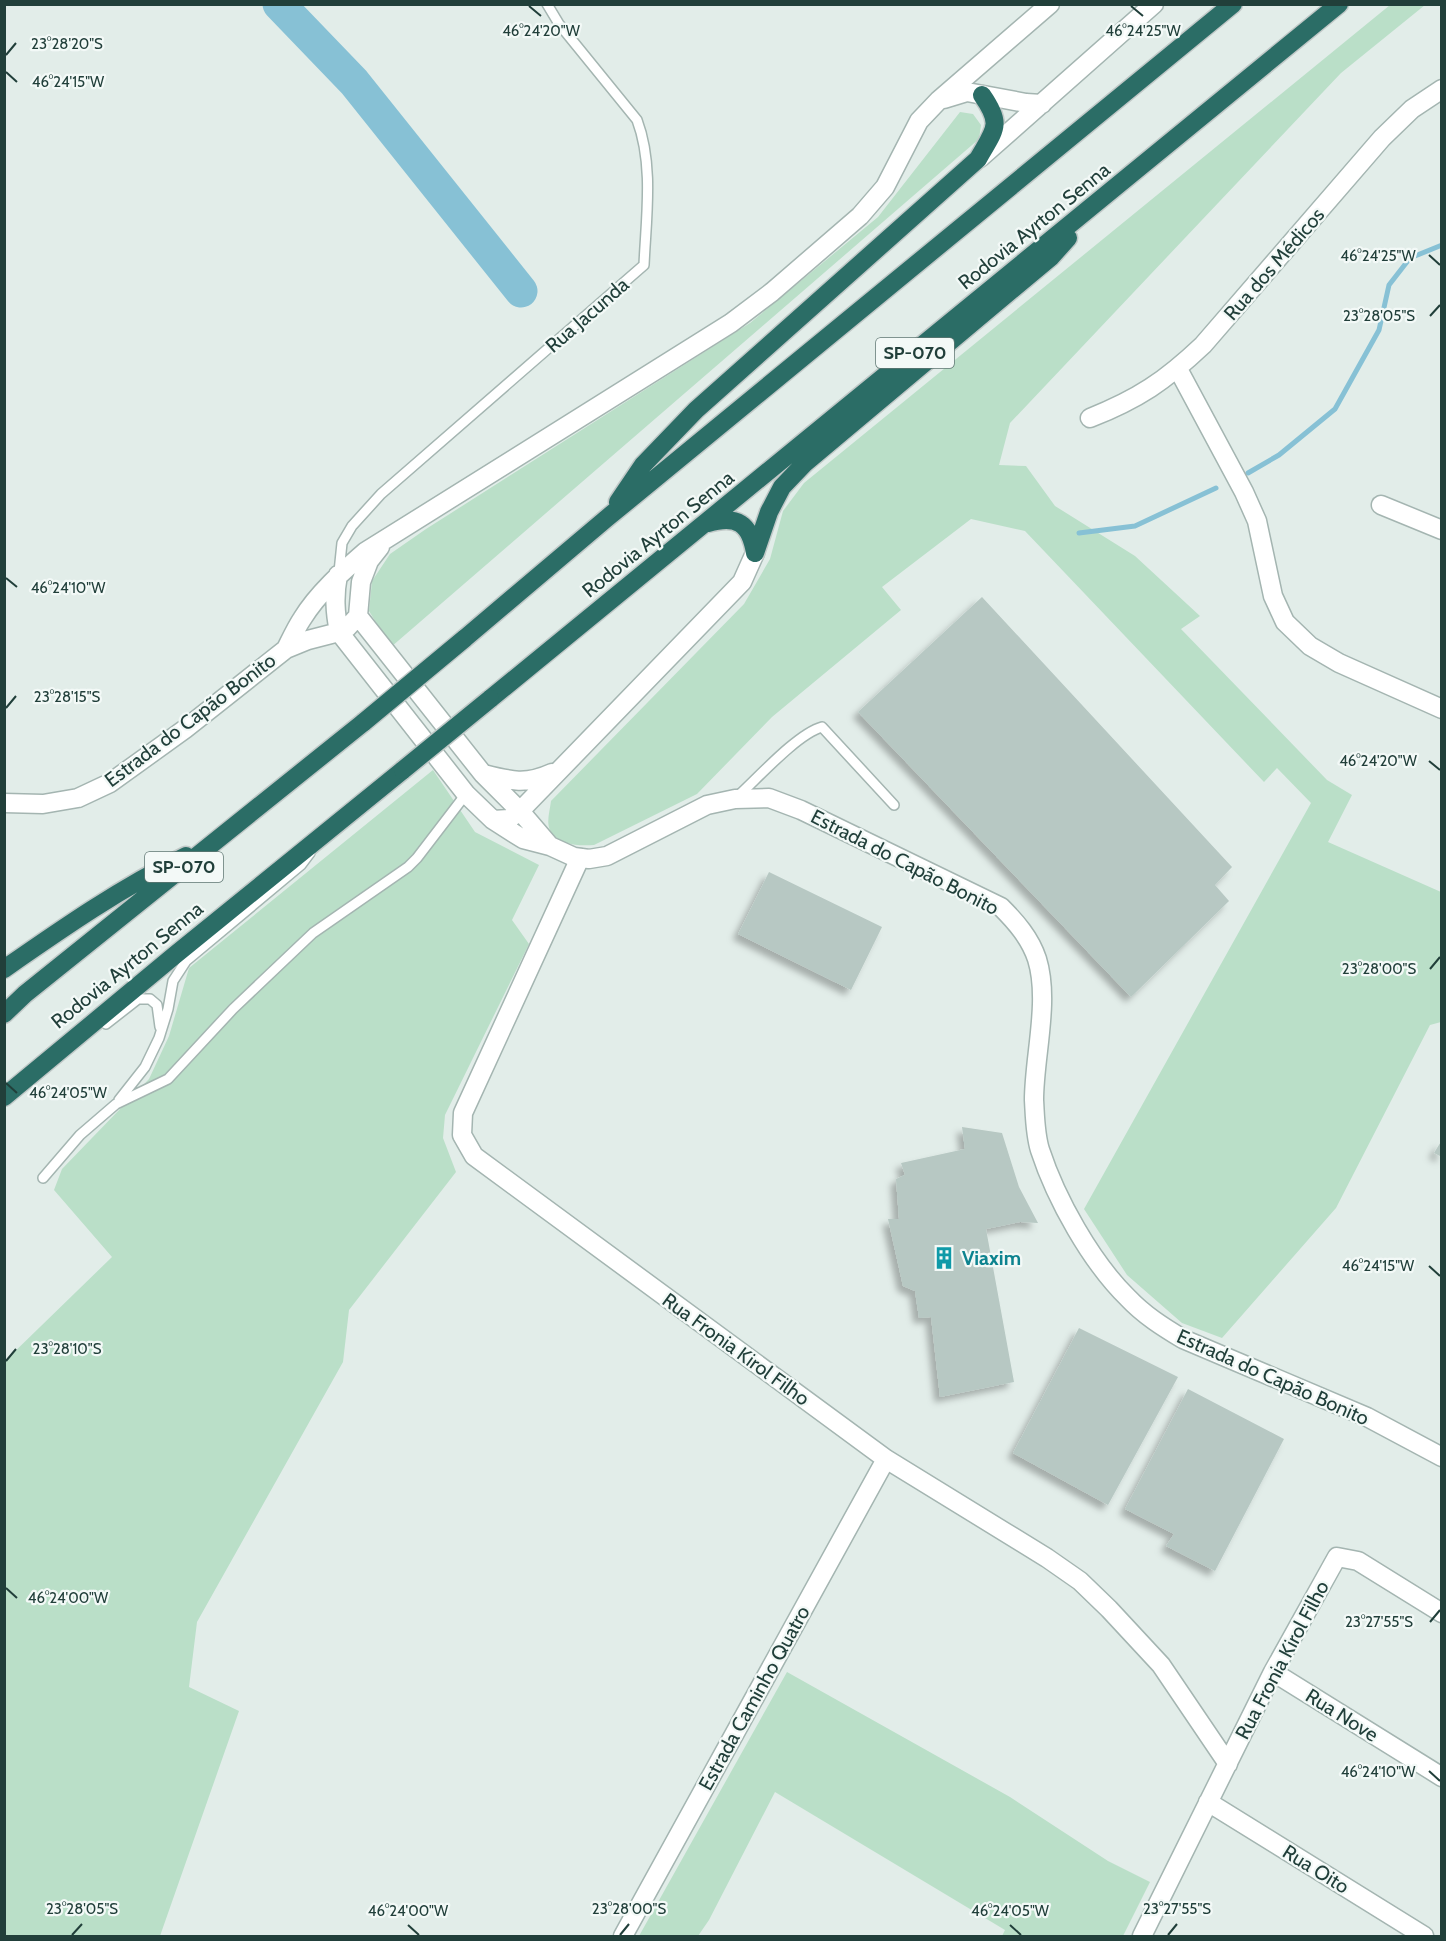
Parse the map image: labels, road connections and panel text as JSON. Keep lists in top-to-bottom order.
{
  "streets": {
    "highway": ["Rodovia Ayrton Senna", "SP-070"],
    "street": [
      "Rua dos Médicos",
      "Estrada do Capão Bonito",
      "Rua Fronia Kirol Filho",
      "Estrada Caminho Quatro",
      "Rua Nove",
      "Rua Oito"
    ],
    "lane": ["Rua Jacunda"]
  },
  "crossings": [
    ["Estrada do Capão Bonito", "Rua Fronia Kirol Filho"],
    ["Rua Fronia Kirol Filho", "Estrada Caminho Quatro"],
    ["Rua Fronia Kirol Filho", "Rua Nove"],
    ["Rua Fronia Kirol Filho", "Rua Oito"]
  ],
  "places": {
    "building": ["Viaxim"]
  },
  "coordinates": [
    "46°24'20\"W",
    "46°24'25\"W",
    "23°28'20\"S",
    "46°24'15\"W",
    "23°28'05\"S",
    "46°24'10\"W",
    "23°28'15\"S",
    "23°28'00\"S",
    "46°24'05\"W",
    "23°28'10\"S",
    "46°24'00\"W",
    "23°27'55\"S"
  ]
}
